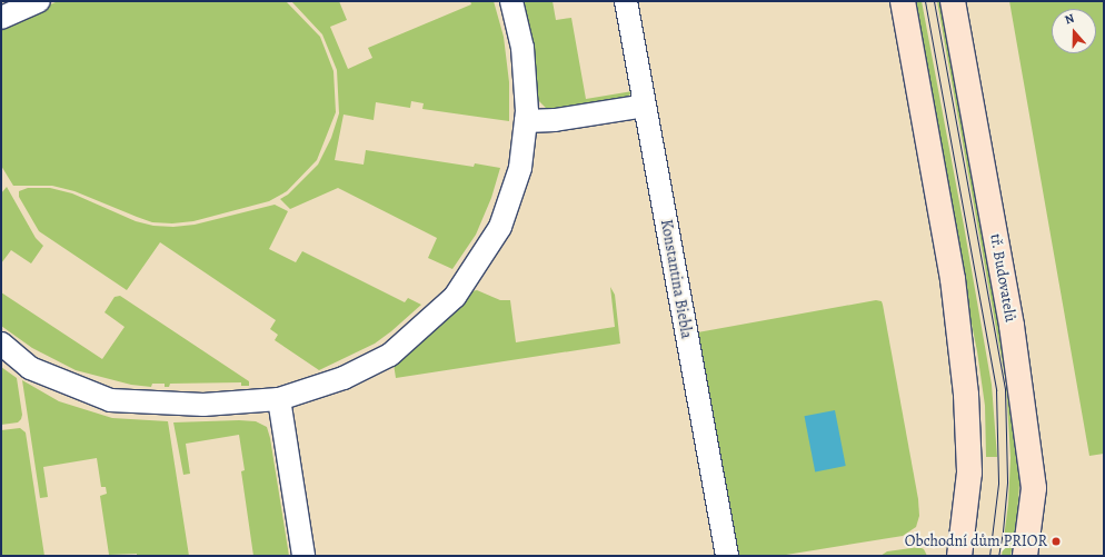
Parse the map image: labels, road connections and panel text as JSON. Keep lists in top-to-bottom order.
{
  "streets": {
    "street": ["tř. Budovatelů", "Konstantina Biebla"]
  },
  "places": ["Obchodní dům PRIOR"],
  "north": "top"
}
